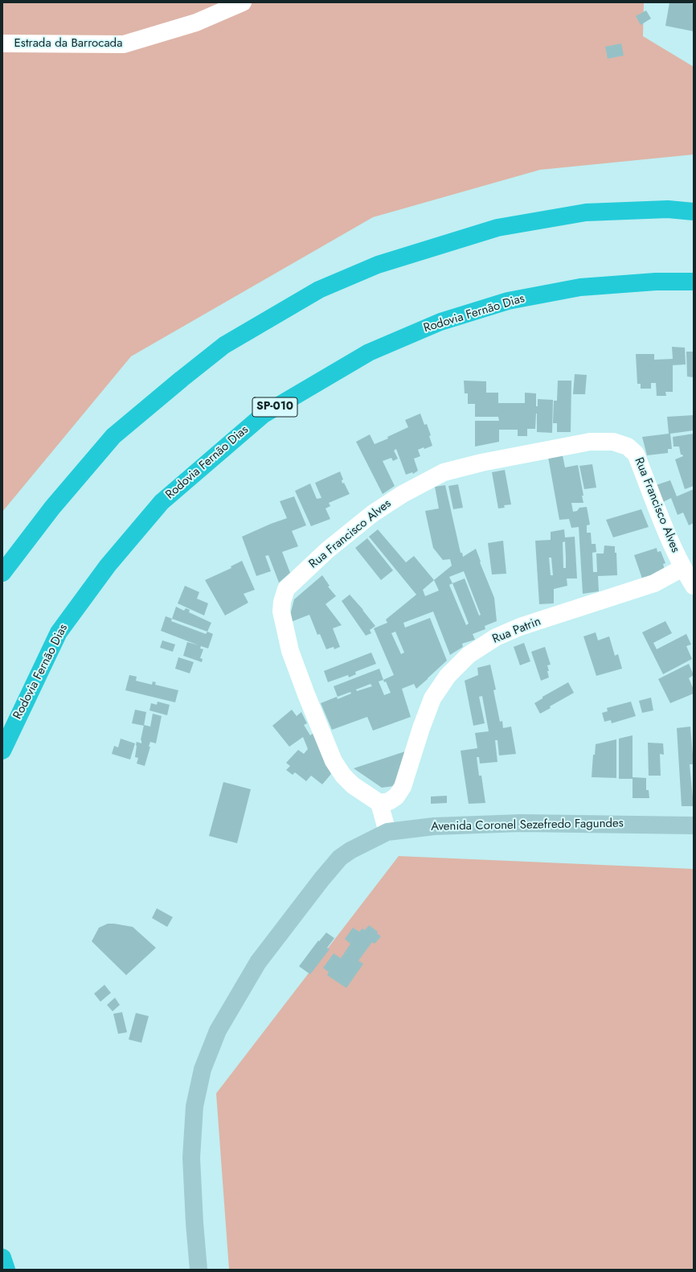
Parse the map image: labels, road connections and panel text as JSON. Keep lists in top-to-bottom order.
{
  "streets": {
    "highway": ["Rodovia Fernão Dias", "SP-010"],
    "main road": ["Avenida Coronel Sezefredo Fagundes"],
    "street": ["Estrada da Barrocada", "Rua Francisco Alves", "Rua Patrin"]
  },
  "crossings": [
    ["Rua Francisco Alves", "Rua Patrin"]
  ]
}
